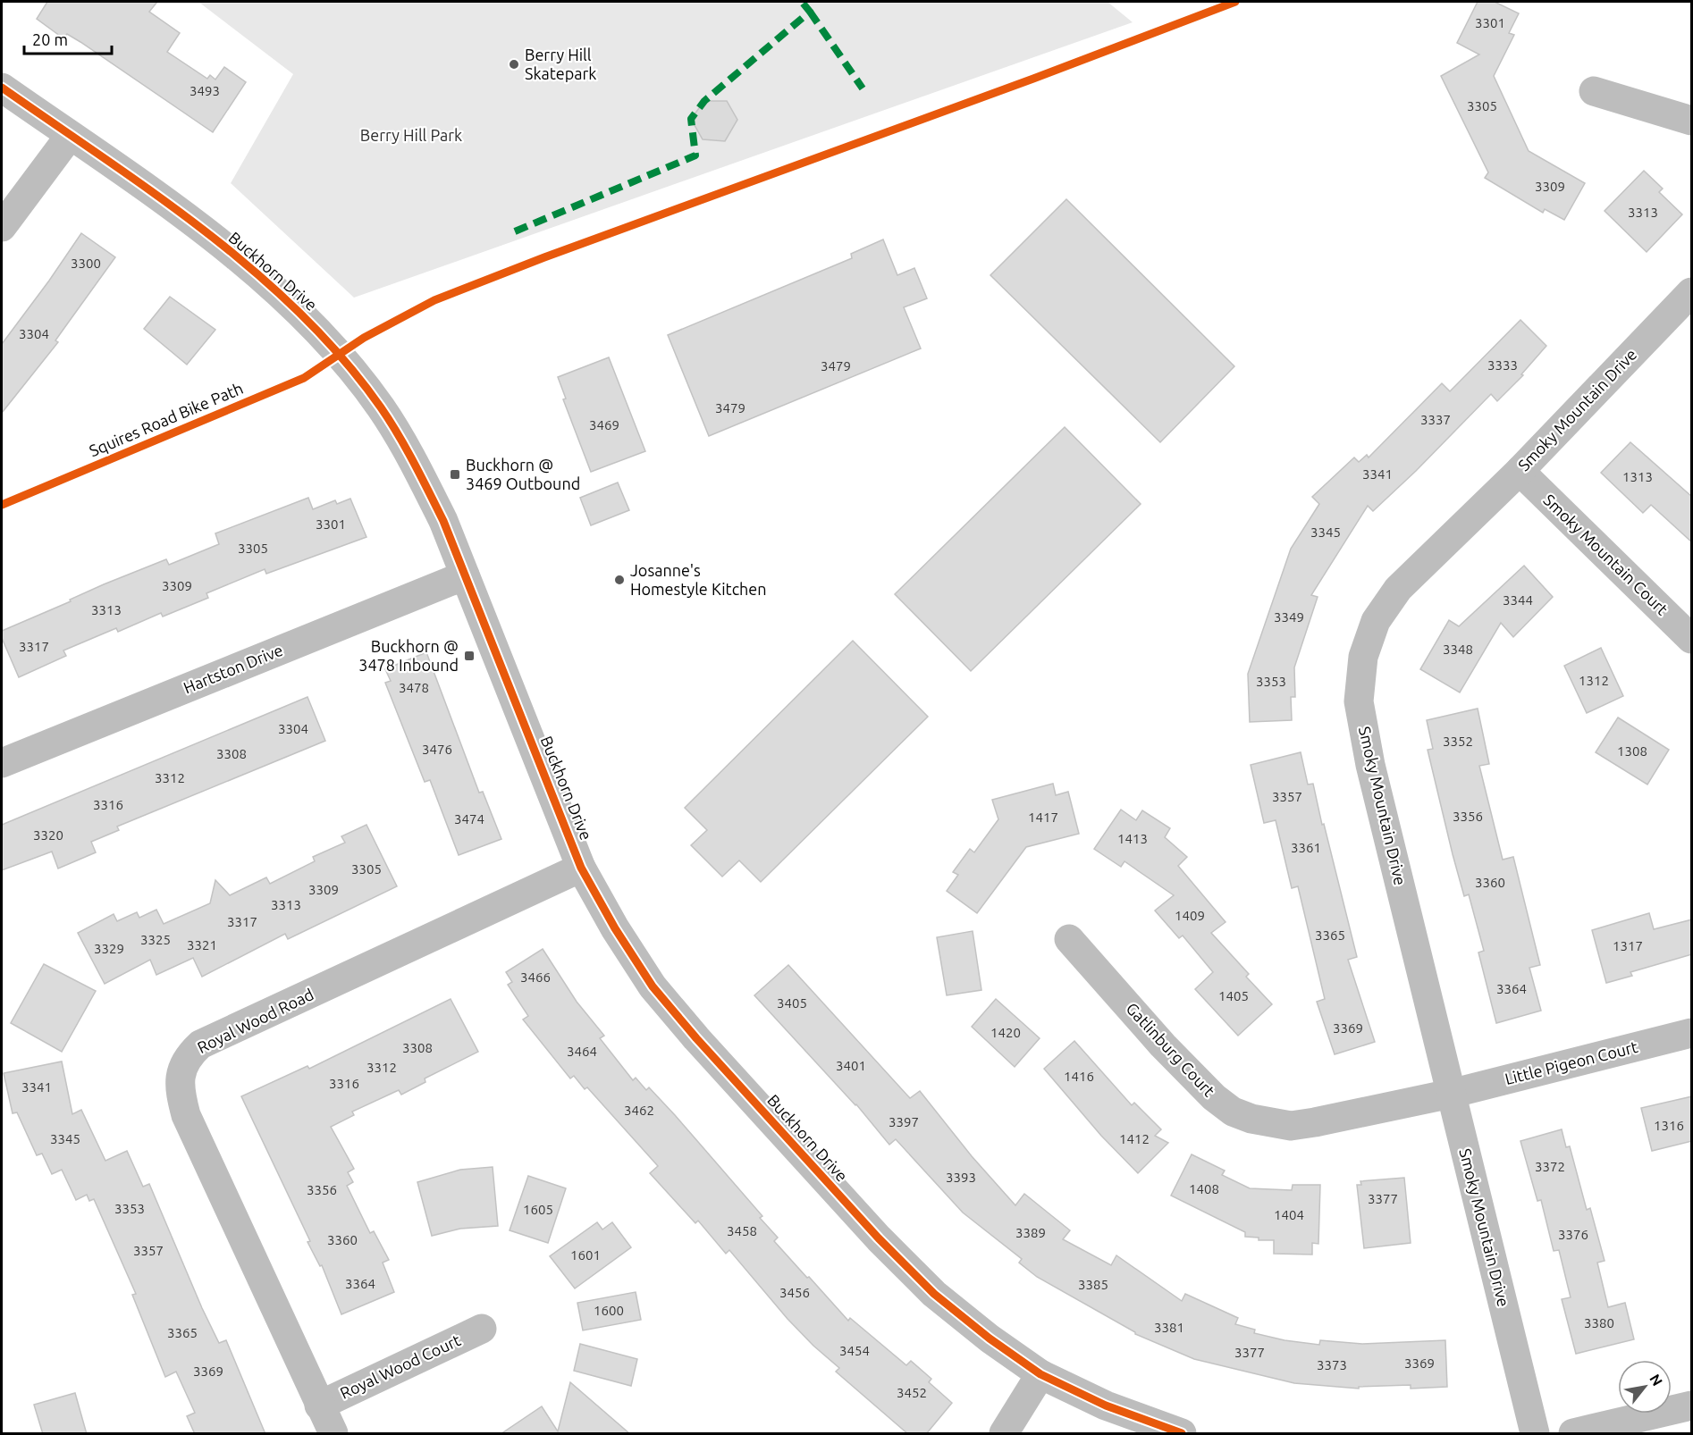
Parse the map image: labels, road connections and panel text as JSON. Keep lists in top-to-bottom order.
{
  "streets": {
    "street": [
      "Buckhorn Drive",
      "Smoky Mountain Drive",
      "Smoky Mountain Court",
      "Hartston Drive",
      "Royal Wood Road",
      "Gatlinburg Court",
      "Little Pigeon Court",
      "Royal Wood Court"
    ],
    "cycle path": ["Squires Road Bike Path"]
  },
  "crossings": [
    ["Buckhorn Drive", "Hartston Drive"],
    ["Buckhorn Drive", "Royal Wood Road"],
    ["Smoky Mountain Drive", "Smoky Mountain Court"],
    ["Smoky Mountain Drive", "Gatlinburg Court"],
    ["Smoky Mountain Drive", "Little Pigeon Court"],
    ["Royal Wood Road", "Royal Wood Court"],
    ["Gatlinburg Court", "Little Pigeon Court"]
  ],
  "parks": ["Berry Hill Park"],
  "places": {
    "other": ["Berry Hill Skatepark", "Josanne's Homestyle Kitchen"],
    "transit": ["Buckhorn @ 3469 Outbound", "Buckhorn @ 3478 Inbound"]
  },
  "house_numbers": [
    "3301",
    "3493",
    "3305",
    "3309",
    "3313",
    "3300",
    "3304",
    "3333",
    "3479",
    "3479",
    "3337",
    "3469",
    "3341",
    "1313",
    "3301",
    "3345",
    "3305",
    "3309",
    "3344",
    "3313",
    "3349",
    "3317",
    "3348",
    "1312",
    "3353",
    "3478",
    "3304",
    "3352",
    "3476",
    "1308",
    "3308",
    "3312",
    "3357",
    "3316",
    "3356",
    "1417",
    "3474",
    "3320",
    "1413",
    "3361",
    "3305",
    "3360",
    "3309",
    "3313",
    "1409",
    "3317",
    "3365",
    "3325",
    "3321",
    "1317",
    "3329",
    "3466",
    "3364",
    "1405",
    "3405",
    "3369",
    "1420",
    "3308",
    "3464",
    "3401",
    "3312",
    "1416",
    "3316",
    "3341",
    "3462",
    "3397",
    "1316",
    "3345",
    "1412",
    "3372",
    "3393",
    "1408",
    "3356",
    "3377",
    "3353",
    "1605",
    "1404",
    "3458",
    "3389",
    "3376",
    "3360",
    "3357",
    "1601",
    "3364",
    "3385",
    "3456",
    "1600",
    "3380",
    "3381",
    "3365",
    "3454",
    "3377",
    "3369",
    "3373",
    "3369",
    "3452"
  ],
  "scale_bar": "20 m",
  "north": "top right"
}
